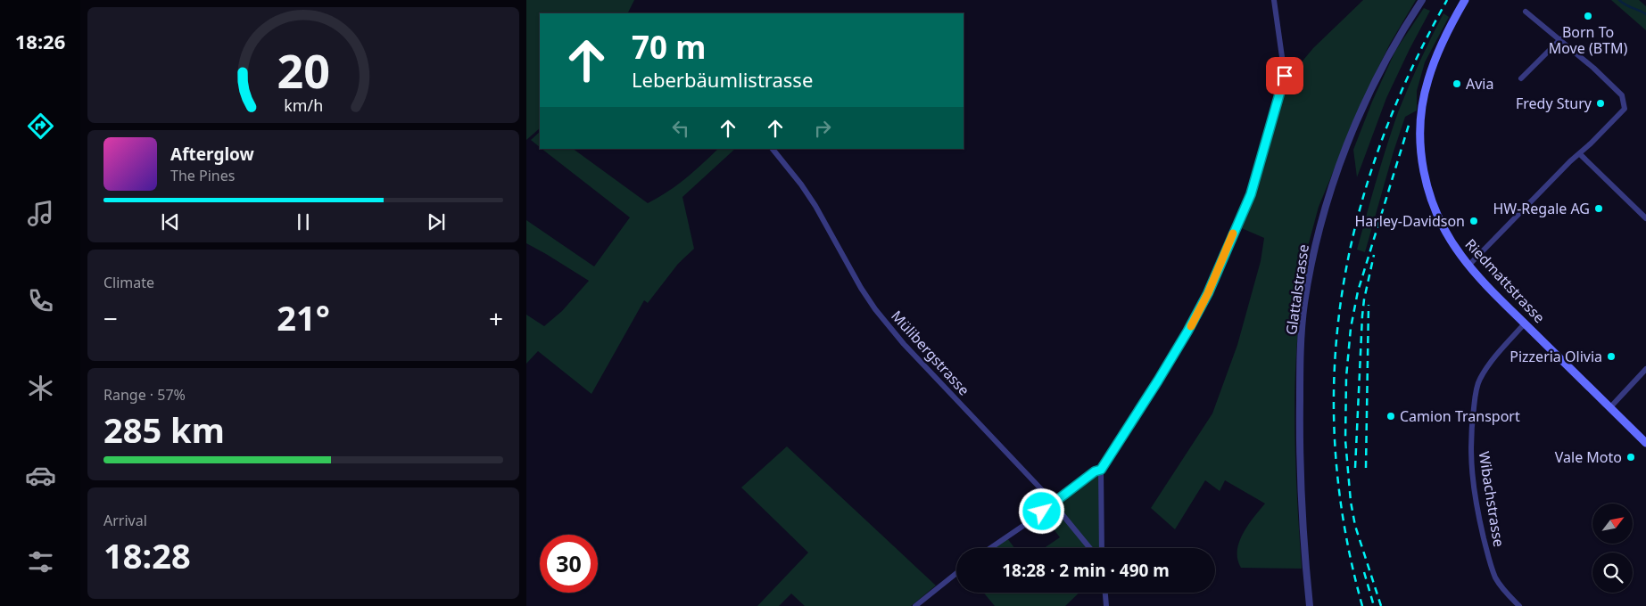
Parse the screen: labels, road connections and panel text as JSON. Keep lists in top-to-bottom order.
{
  "streets": {
    "main road": ["Riedmattstrasse"],
    "street": ["Glattalstrasse", "Mülibergstrasse", "Wibachstrasse"]
  },
  "crossings": [
    ["Riedmattstrasse", "Wibachstrasse"]
  ],
  "places": [
    "Born To Move (BTM)",
    "Avia",
    "Fredy Stury",
    "HW-Regale AG",
    "Harley-Davidson",
    "Pizzeria Olivia",
    "Camion Transport",
    "Vale Moto"
  ],
  "north": "top right",
  "page": {
    "tabs": "18:26",
    "turn": ["70 m", "Leberbäumlistrasse"],
    "song": ["Afterglow", "The Pines"],
    "tile": [
      "Climate",
      ["Range · 57%", "285 km"],
      ["Arrival", "18:28"]
    ],
    "heat": ["−", "21°", "+"],
    "limit": "30",
    "trip": "18:28 · 2 min · 490 m",
    "gauge": ["20", "km/h"]
  }
}
